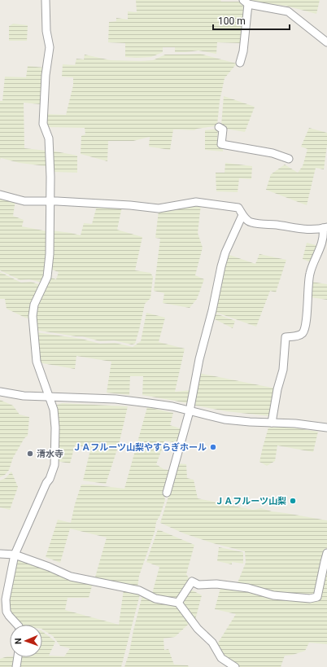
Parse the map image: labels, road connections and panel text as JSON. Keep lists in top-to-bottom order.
{
  "places": ["ＪＡフルーツ山梨やすらぎホール", "清水寺", "ＪＡフルーツ山梨"],
  "scale_bar": "100 m",
  "north": "left"
}
